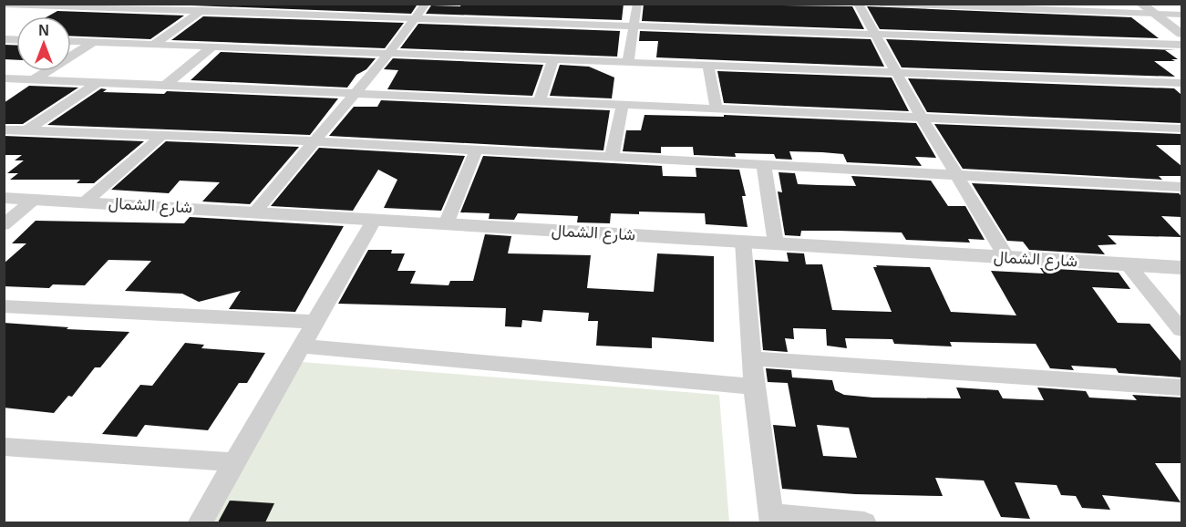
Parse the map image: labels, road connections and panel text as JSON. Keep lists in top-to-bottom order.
{
  "streets": {
    "street": ["شارع الشمال"]
  },
  "north": "top"
}
